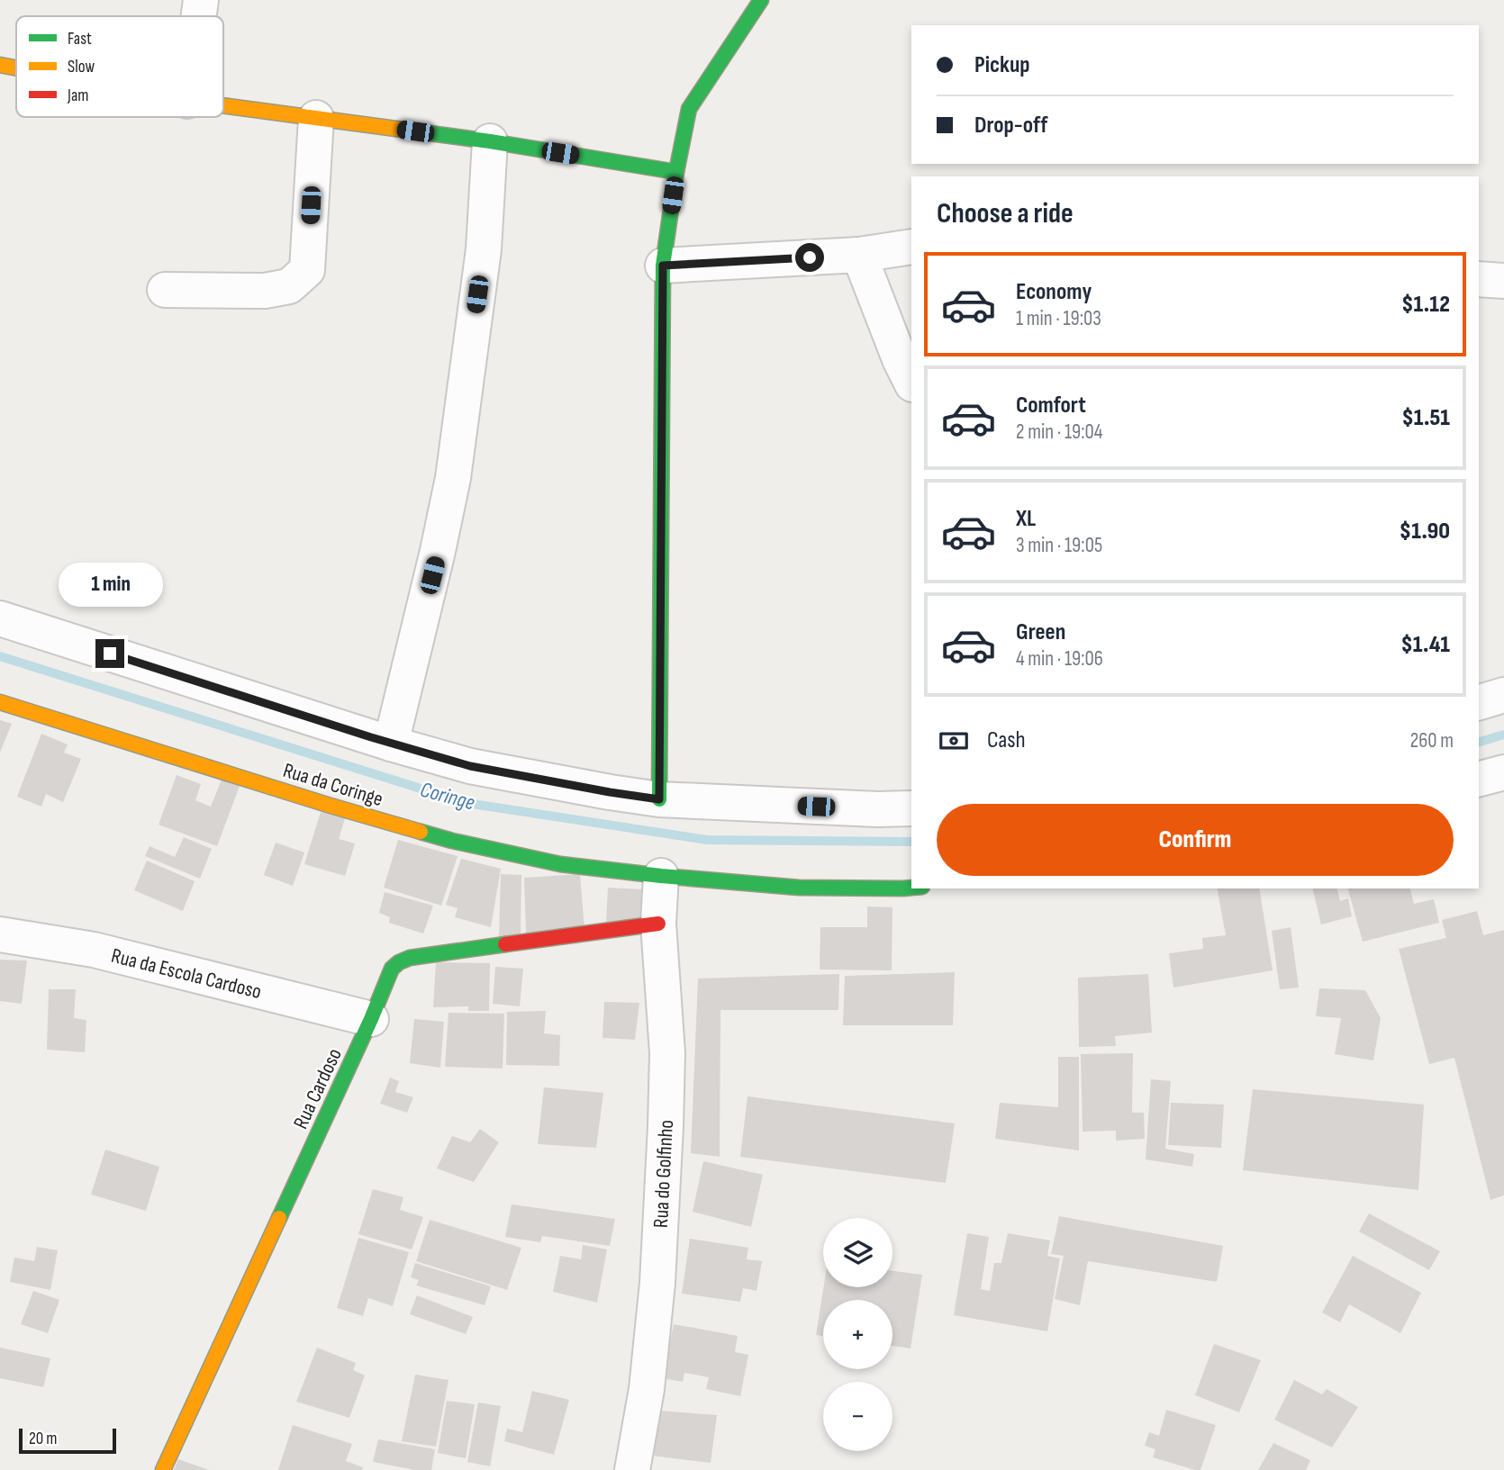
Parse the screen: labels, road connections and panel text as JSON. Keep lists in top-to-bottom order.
{
  "streets": {
    "street": [
      "Rua da Coringe",
      "Rua da Escola Cardoso",
      "Rua Cardoso",
      "Rua do Golfinho"
    ]
  },
  "crossings": [
    ["Rua da Coringe", "Rua do Golfinho"],
    ["Rua da Escola Cardoso", "Rua Cardoso"],
    ["Rua Cardoso", "Rua do Golfinho"]
  ],
  "water": ["Coringe"],
  "legend": ["Fast", "Slow", "Jam"],
  "scale_bar": "20 m",
  "page": {
    "banner": ["Pickup", "Drop-off"],
    "heading": "Choose a ride",
    "list": [
      {
        "name": "Economy",
        "note": "1 min · 19:03",
        "value": "$1.12"
      },
      {
        "name": "Comfort",
        "note": "2 min · 19:04",
        "value": "$1.51"
      },
      {
        "name": "XL",
        "note": "3 min · 19:05",
        "value": "$1.90"
      },
      {
        "name": "Green",
        "note": "4 min · 19:06",
        "value": "$1.41"
      }
    ],
    "bubble": "1 min",
    "pay": ["Cash", "260 m"],
    "buttons": "Confirm",
    "map_buttons": ["+", "−"],
    "scale": "20 m"
  }
}
